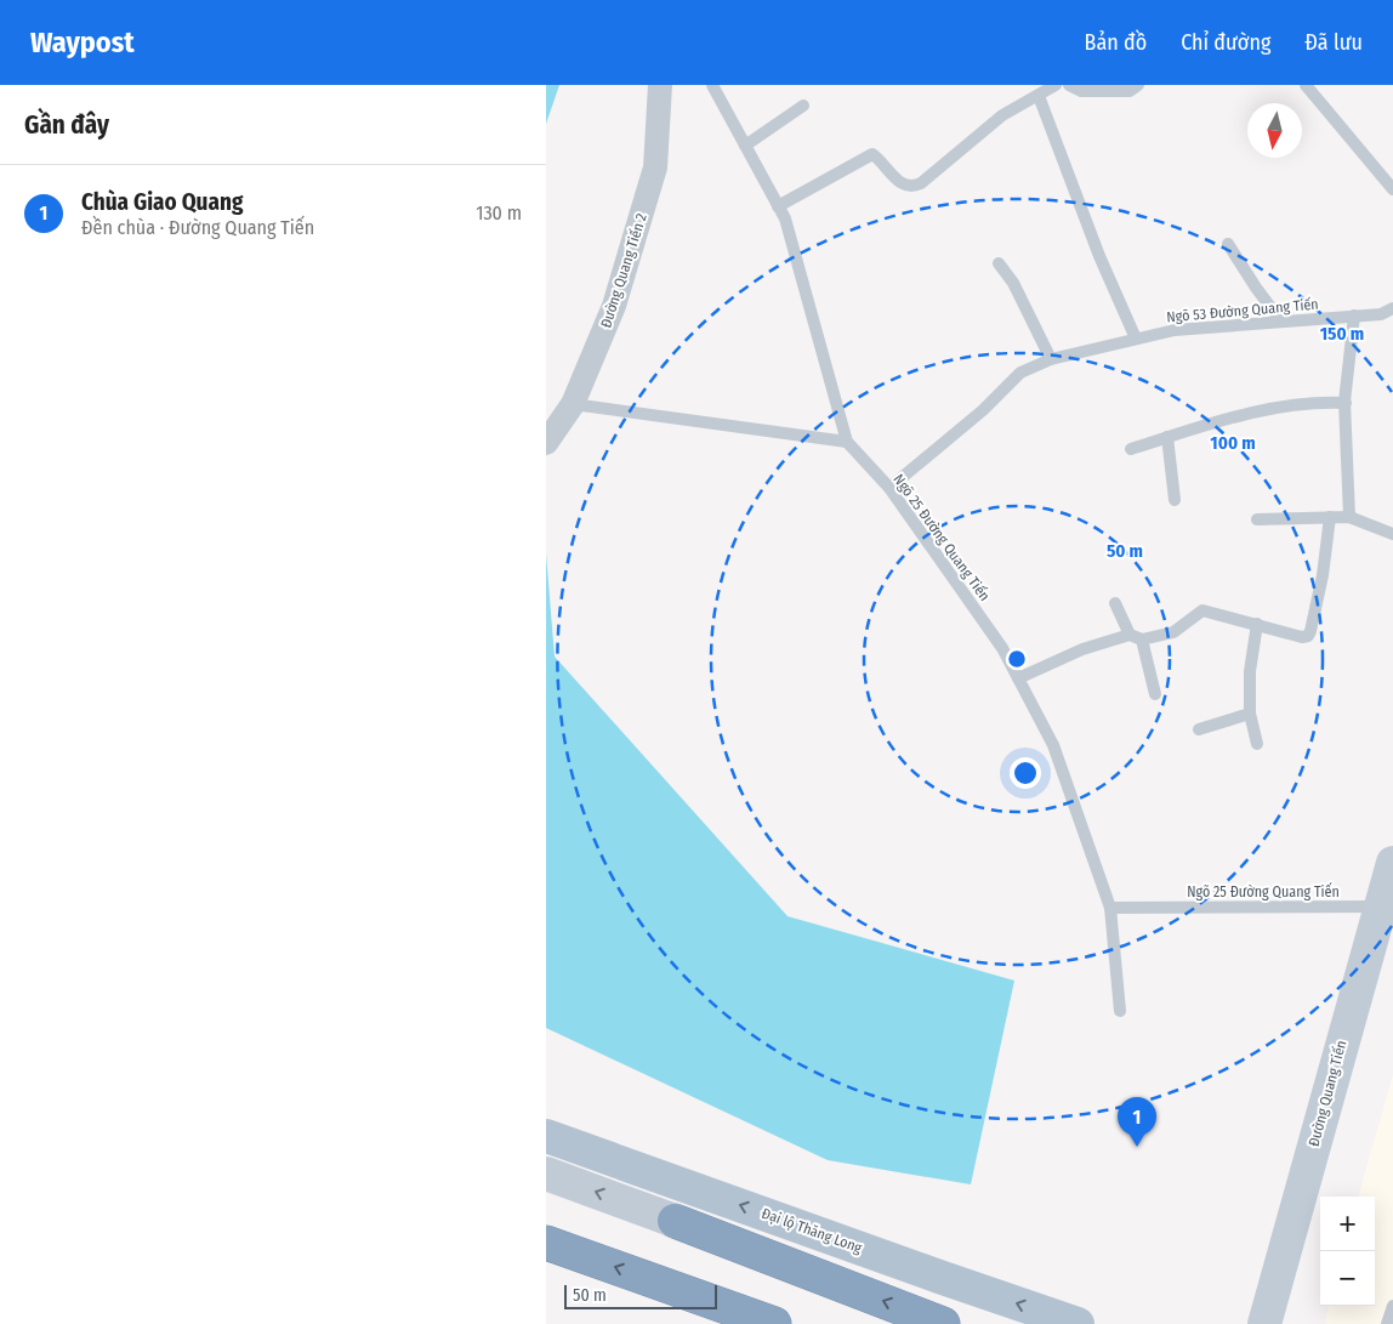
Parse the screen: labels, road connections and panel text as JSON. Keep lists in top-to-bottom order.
{
  "streets": {
    "main road": ["Đại lộ Thăng Long"],
    "street": ["Đường Quang Tiến 2", "Đường Quang Tiến"],
    "lane": ["Ngõ 53 Đường Quang Tiến", "Ngõ 25 Đường Quang Tiến"]
  },
  "crossings": [
    ["Ngõ 53 Đường Quang Tiến", "Ngõ 25 Đường Quang Tiến"],
    ["Ngõ 25 Đường Quang Tiến", "Đường Quang Tiến"]
  ],
  "scale_bar": "50 m",
  "north": "bottom",
  "page": {
    "header": "Waypost",
    "nav": ["Bản đồ", "Chỉ đường", "Đã lưu"],
    "heading": "Gần đây",
    "list": [
      {
        "mark": "1",
        "name": "Chùa Giao Quang",
        "note": "Đền chùa · Đường Quang Tiến",
        "value": "130 m"
      }
    ],
    "pins": "1",
    "map_buttons": ["+", "−"],
    "scale": "50 m"
  },
  "rings": ["150 m", "100 m", "50 m"]
}
